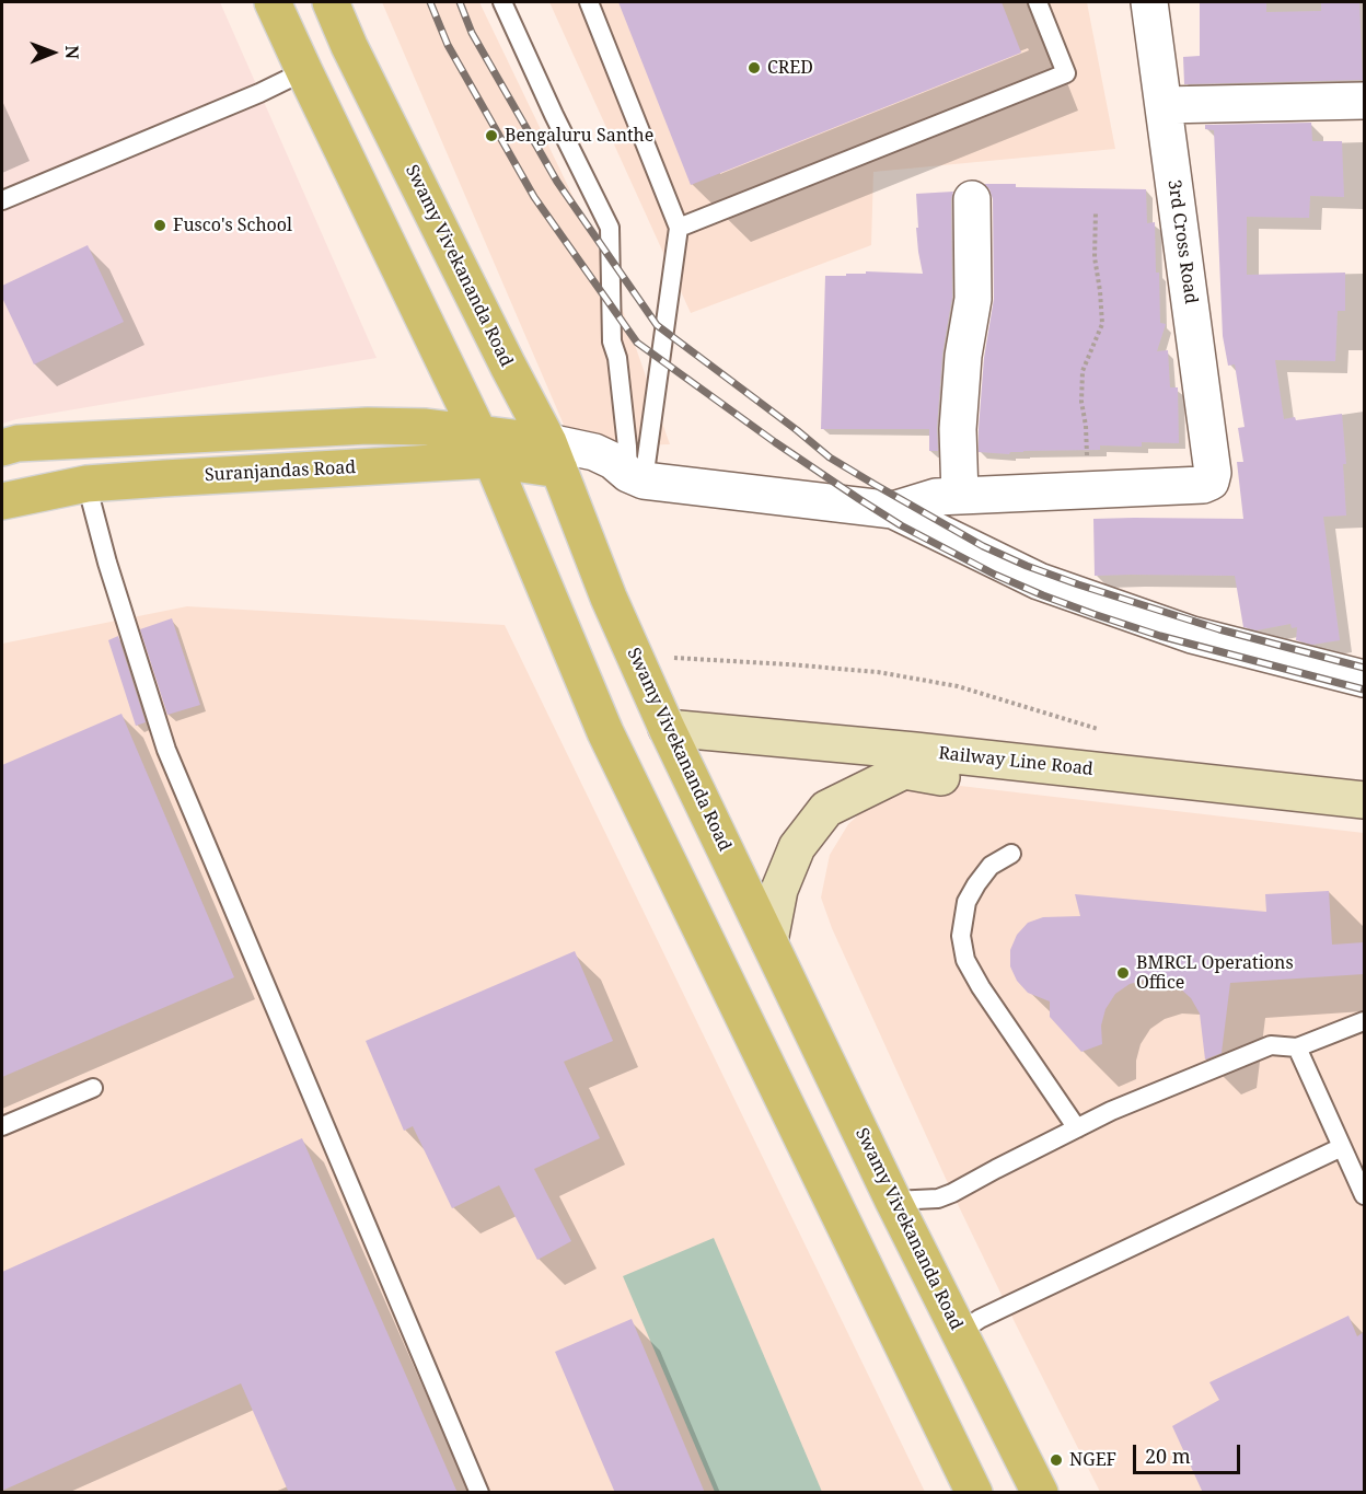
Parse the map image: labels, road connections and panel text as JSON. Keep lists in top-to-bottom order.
{
  "streets": {
    "main road": ["Swamy Vivekananda Road", "Suranjandas Road", "Railway Line Road"],
    "street": ["3rd Cross Road"]
  },
  "crossings": [
    ["Swamy Vivekananda Road", "Suranjandas Road"],
    ["Swamy Vivekananda Road", "Railway Line Road"]
  ],
  "places": [
    "CRED",
    "Bengaluru Santhe",
    "Fusco's School",
    "BMRCL Operations Office",
    "NGEF"
  ],
  "scale_bar": "20 m",
  "north": "right"
}
